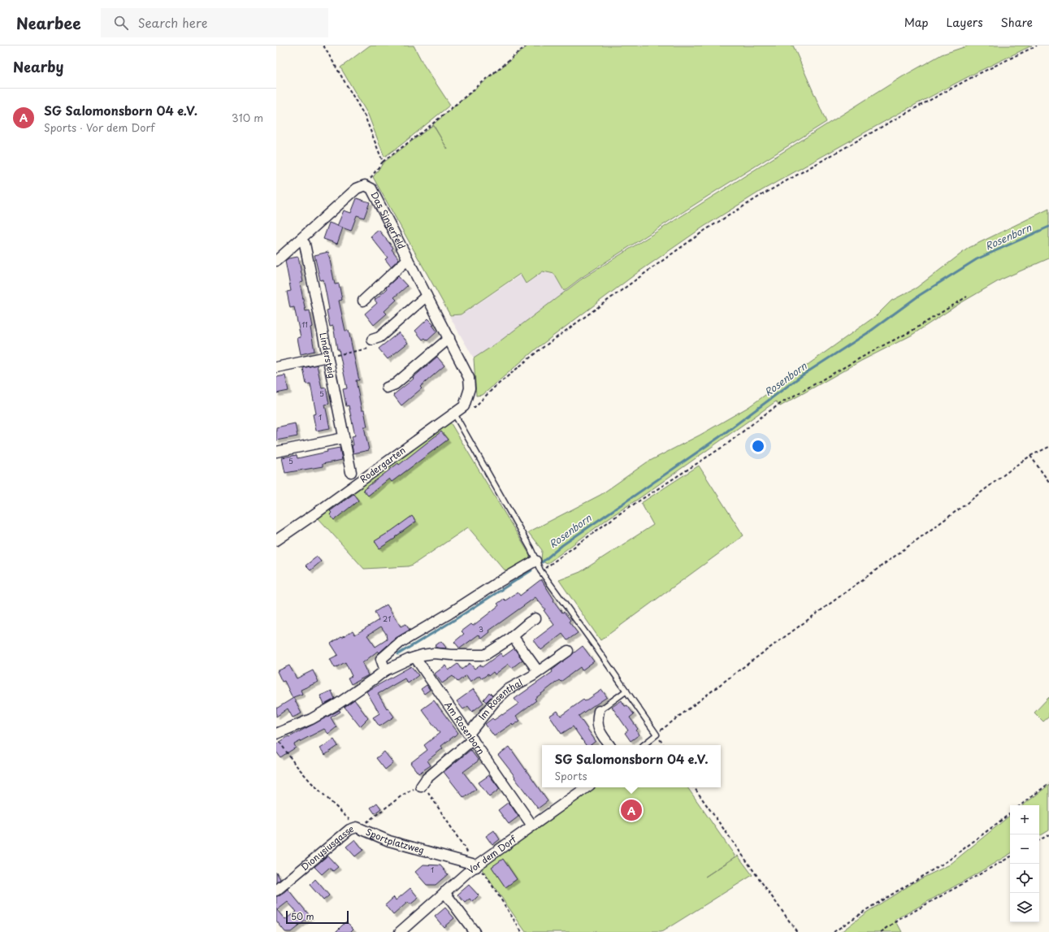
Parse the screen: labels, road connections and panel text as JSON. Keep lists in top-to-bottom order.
{
  "streets": {
    "street": [
      "Das Singerfeld",
      "Lindersteig",
      "Rodergarten",
      "Im Rosenthal",
      "Am Rosenborn",
      "Sportplatzweg",
      "Dionysiusgasse",
      "Vor dem Dorf"
    ]
  },
  "crossings": [
    ["Das Singerfeld", "Rodergarten"],
    ["Im Rosenthal", "Am Rosenborn"],
    ["Am Rosenborn", "Vor dem Dorf"],
    ["Sportplatzweg", "Dionysiusgasse"],
    ["Sportplatzweg", "Vor dem Dorf"]
  ],
  "water": ["Rosenborn"],
  "house_numbers": [
    "11",
    "5",
    "1",
    "5",
    "21",
    "3",
    "1"
  ],
  "scale_bar": "50 m",
  "page": {
    "header": "Nearbee",
    "search": "Search here",
    "nav": ["Map", "Layers", "Share"],
    "heading": "Nearby",
    "list": [
      {
        "mark": "A",
        "name": "SG Salomonsborn 04 e.V.",
        "note": "Sports · Vor dem Dorf",
        "value": "310 m"
      }
    ],
    "popup": ["SG Salomonsborn 04 e.V.", "Sports"],
    "pins": "A",
    "map_buttons": ["+", "−"],
    "scale": "50 m"
  }
}
